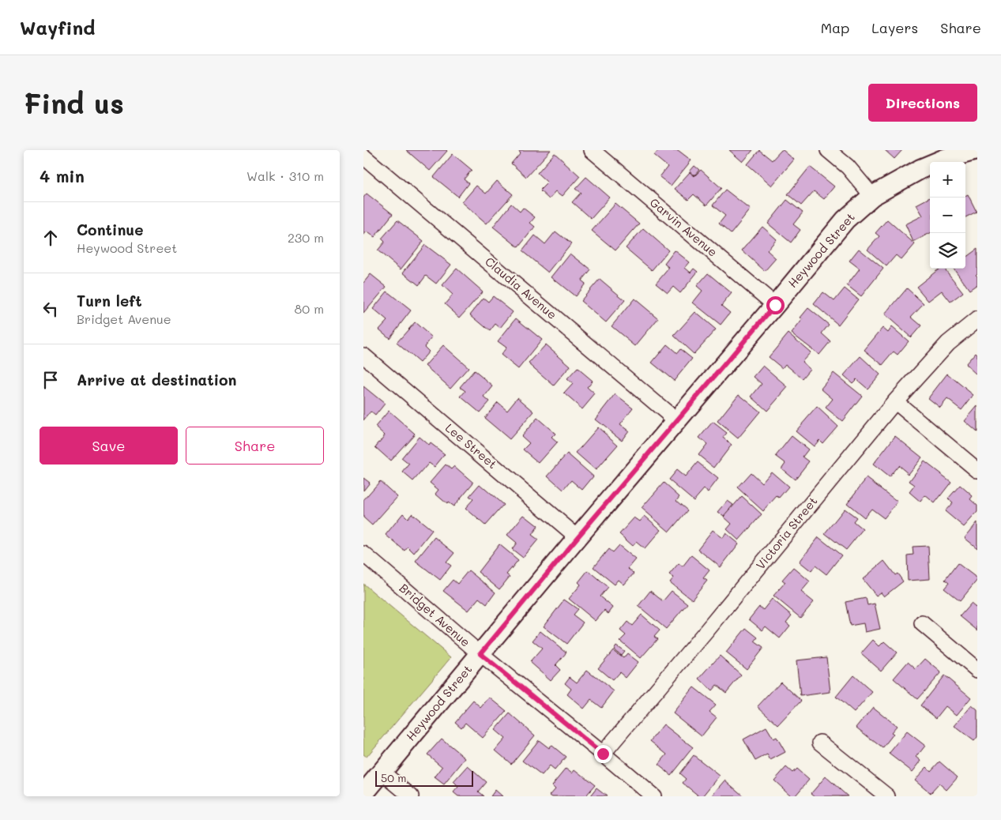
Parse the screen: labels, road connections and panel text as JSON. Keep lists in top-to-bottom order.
{
  "streets": {
    "street": [
      "Garvin Avenue",
      "Heywood Street",
      "Claudia Avenue",
      "Lee Street",
      "Victoria Street",
      "Bridget Avenue"
    ]
  },
  "crossings": [
    ["Garvin Avenue", "Heywood Street"],
    ["Heywood Street", "Claudia Avenue"],
    ["Heywood Street", "Lee Street"],
    ["Heywood Street", "Bridget Avenue"],
    ["Victoria Street", "Bridget Avenue"]
  ],
  "scale_bar": "50 m",
  "page": {
    "header": "Wayfind",
    "nav": ["Map", "Layers", "Share"],
    "buttons": [
      "Directions",
      ["Save", "Share"]
    ],
    "title": "Find us",
    "heading": ["4 min", "Walk · 310 m"],
    "map_buttons": ["+", "−"],
    "list": [
      ["Continue", "Heywood Street", "230 m"],
      ["Turn left", "Bridget Avenue", "80 m"],
      "Arrive at destination"
    ],
    "scale": "50 m"
  }
}
